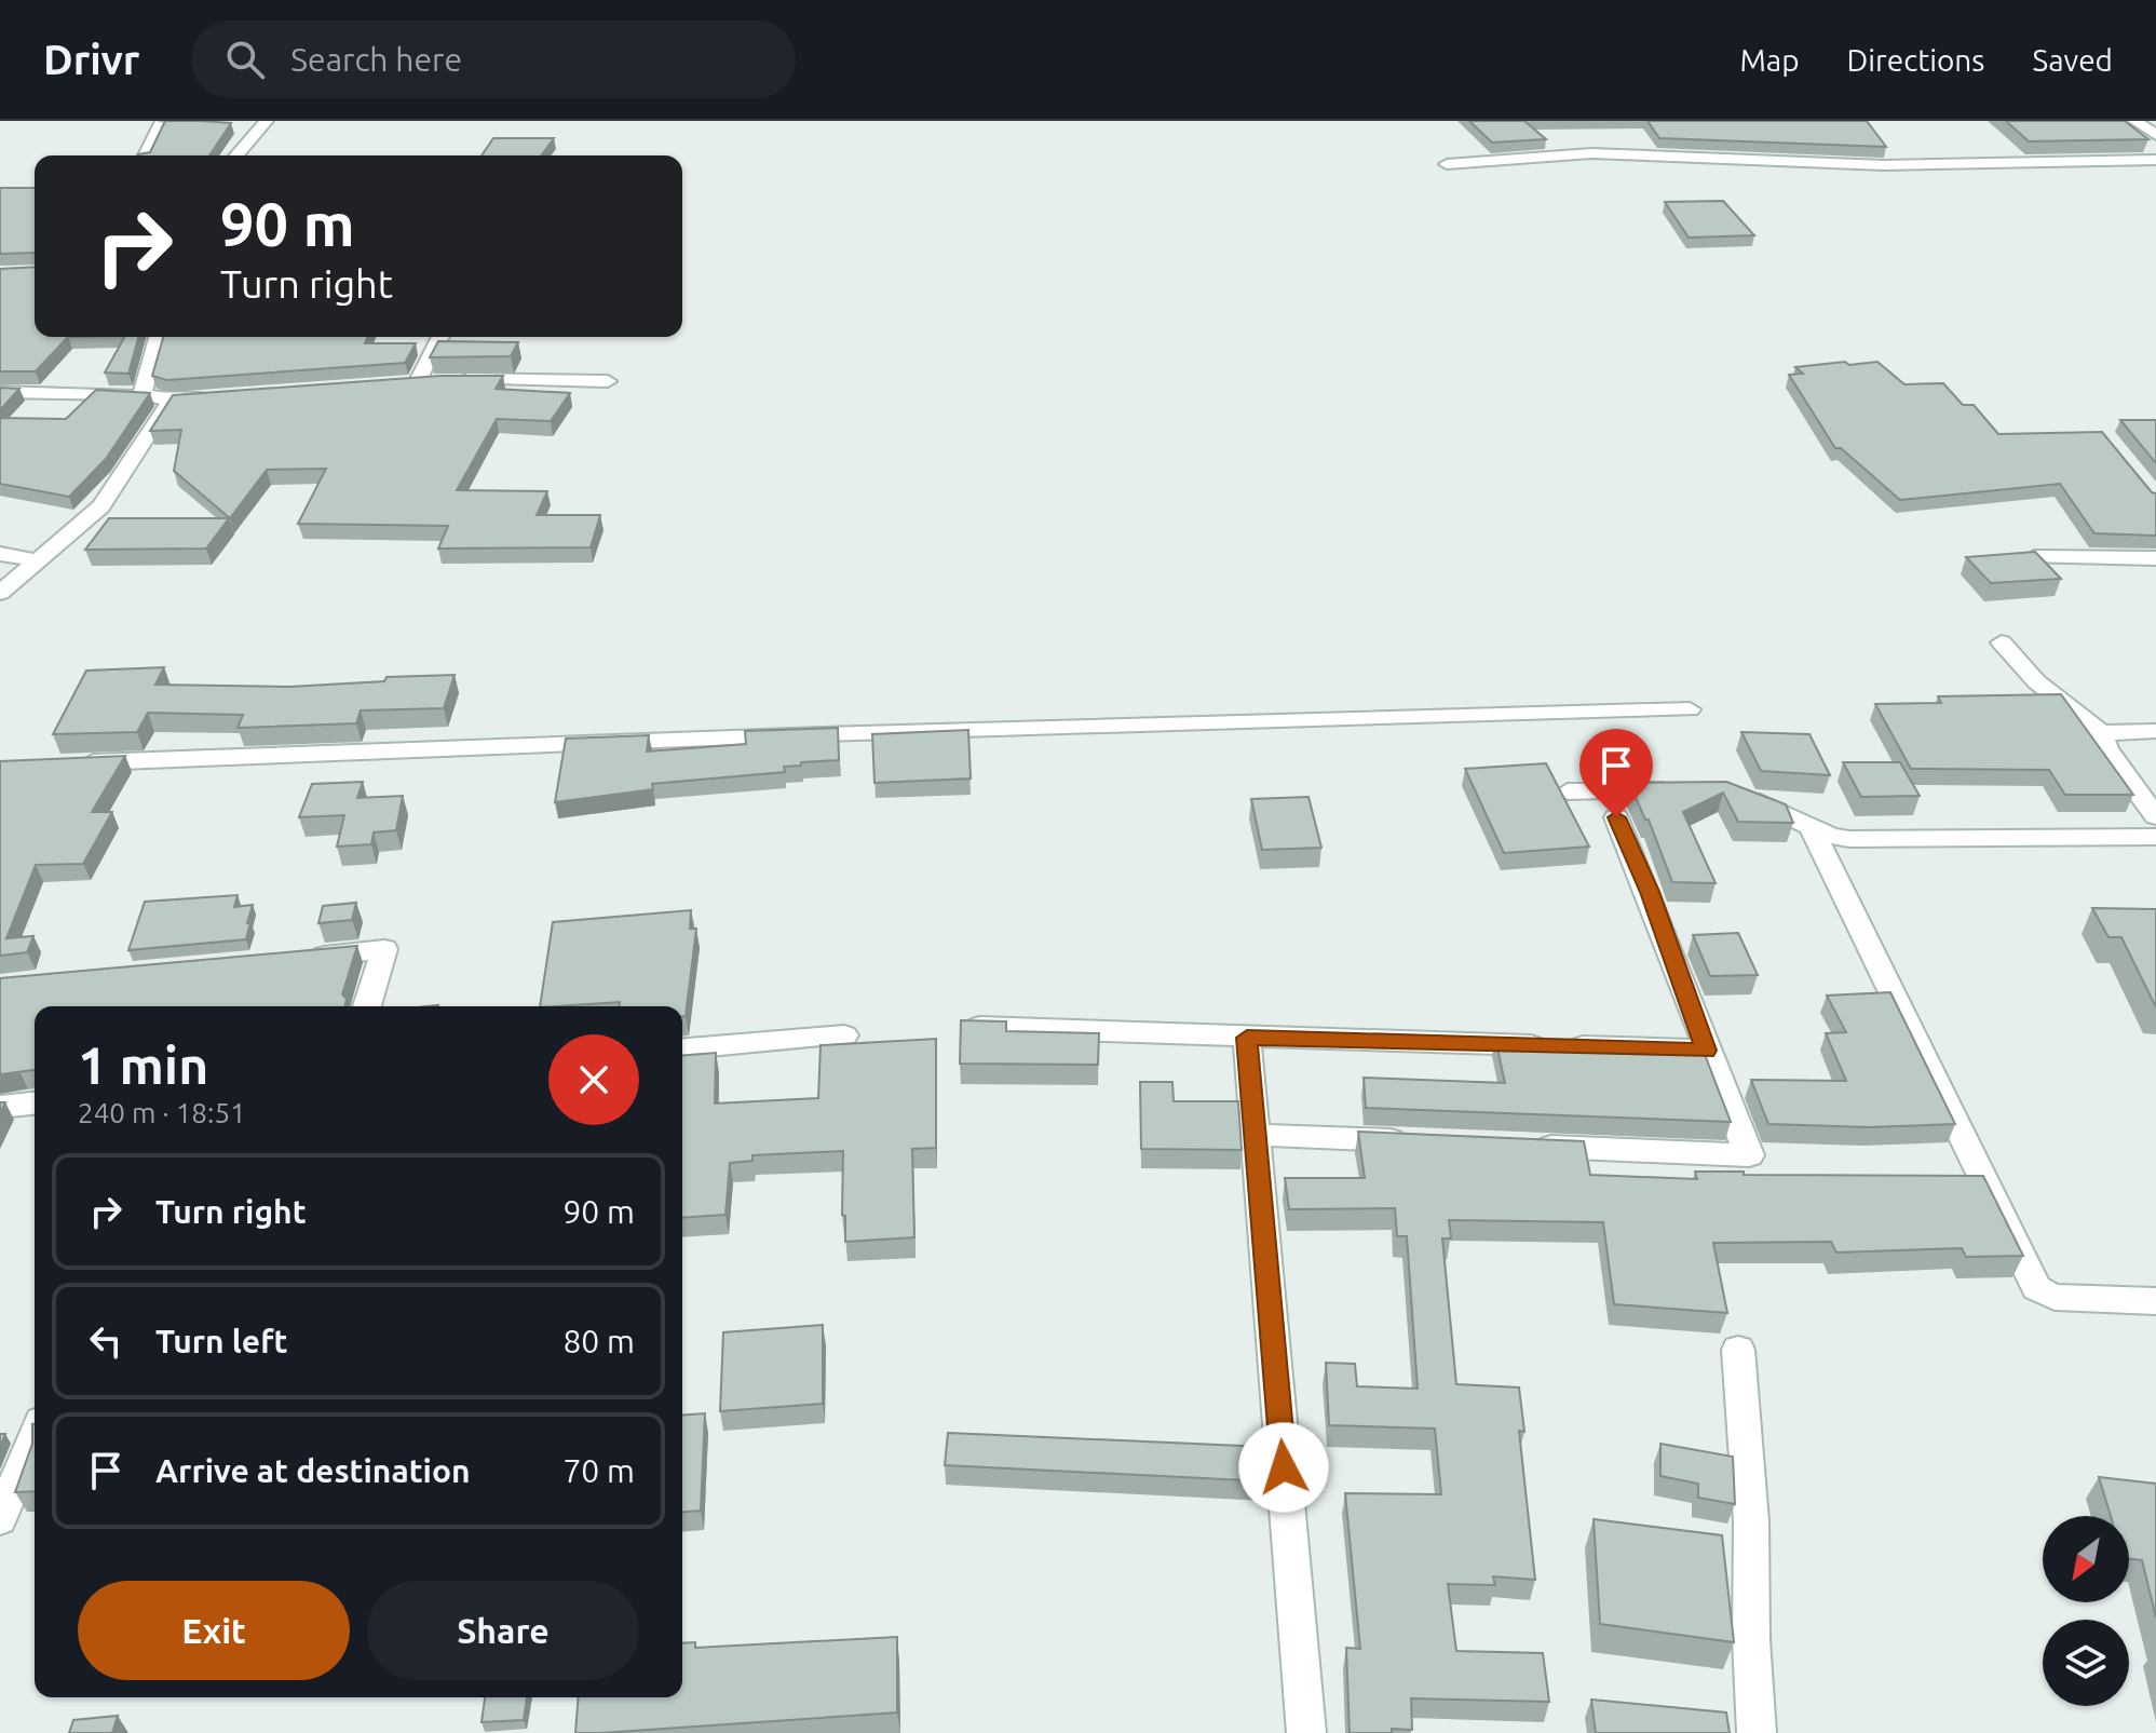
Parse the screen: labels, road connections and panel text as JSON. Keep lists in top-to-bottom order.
{
  "north": "bottom left",
  "page": {
    "header": "Drivr",
    "search": "Search here",
    "nav": ["Map", "Directions", "Saved"],
    "turn": ["90 m", "Turn right"],
    "heading": ["1 min", "240 m · 18:51"],
    "list": [
      {
        "name": "Turn right",
        "value": "90 m"
      },
      {
        "name": "Turn left",
        "value": "80 m"
      },
      {
        "name": "Arrive at destination",
        "value": "70 m"
      }
    ],
    "buttons": ["Exit", "Share"]
  }
}
